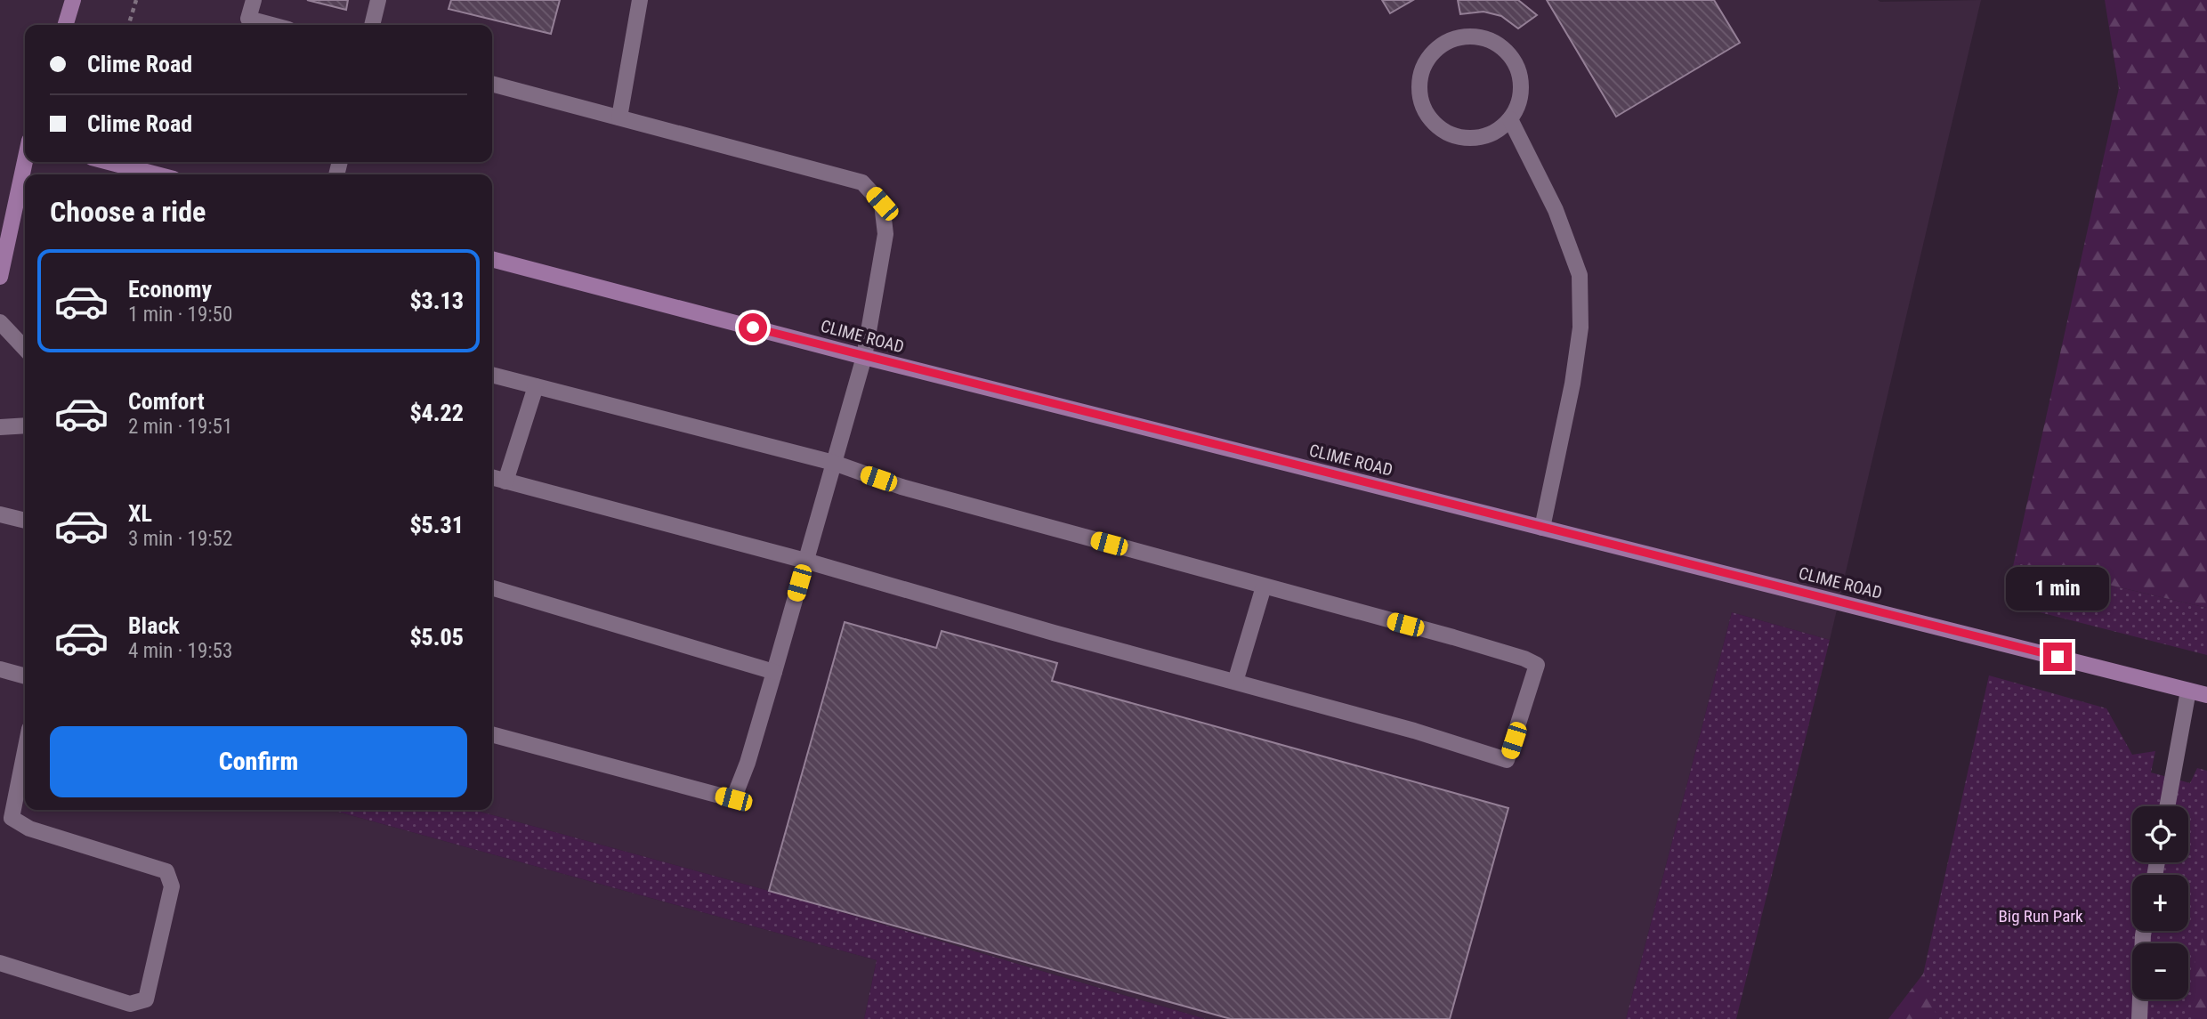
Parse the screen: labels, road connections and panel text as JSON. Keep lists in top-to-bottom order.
{
  "streets": {
    "main road": ["CLIME ROAD"]
  },
  "parks": ["Big Run Park"],
  "page": {
    "banner": ["Clime Road", "Clime Road"],
    "heading": "Choose a ride",
    "list": [
      {
        "name": "Economy",
        "note": "1 min · 19:50",
        "value": "$3.13"
      },
      {
        "name": "Comfort",
        "note": "2 min · 19:51",
        "value": "$4.22"
      },
      {
        "name": "XL",
        "note": "3 min · 19:52",
        "value": "$5.31"
      },
      {
        "name": "Black",
        "note": "4 min · 19:53",
        "value": "$5.05"
      }
    ],
    "bubble": "1 min",
    "buttons": "Confirm",
    "map_buttons": ["+", "−"]
  }
}
